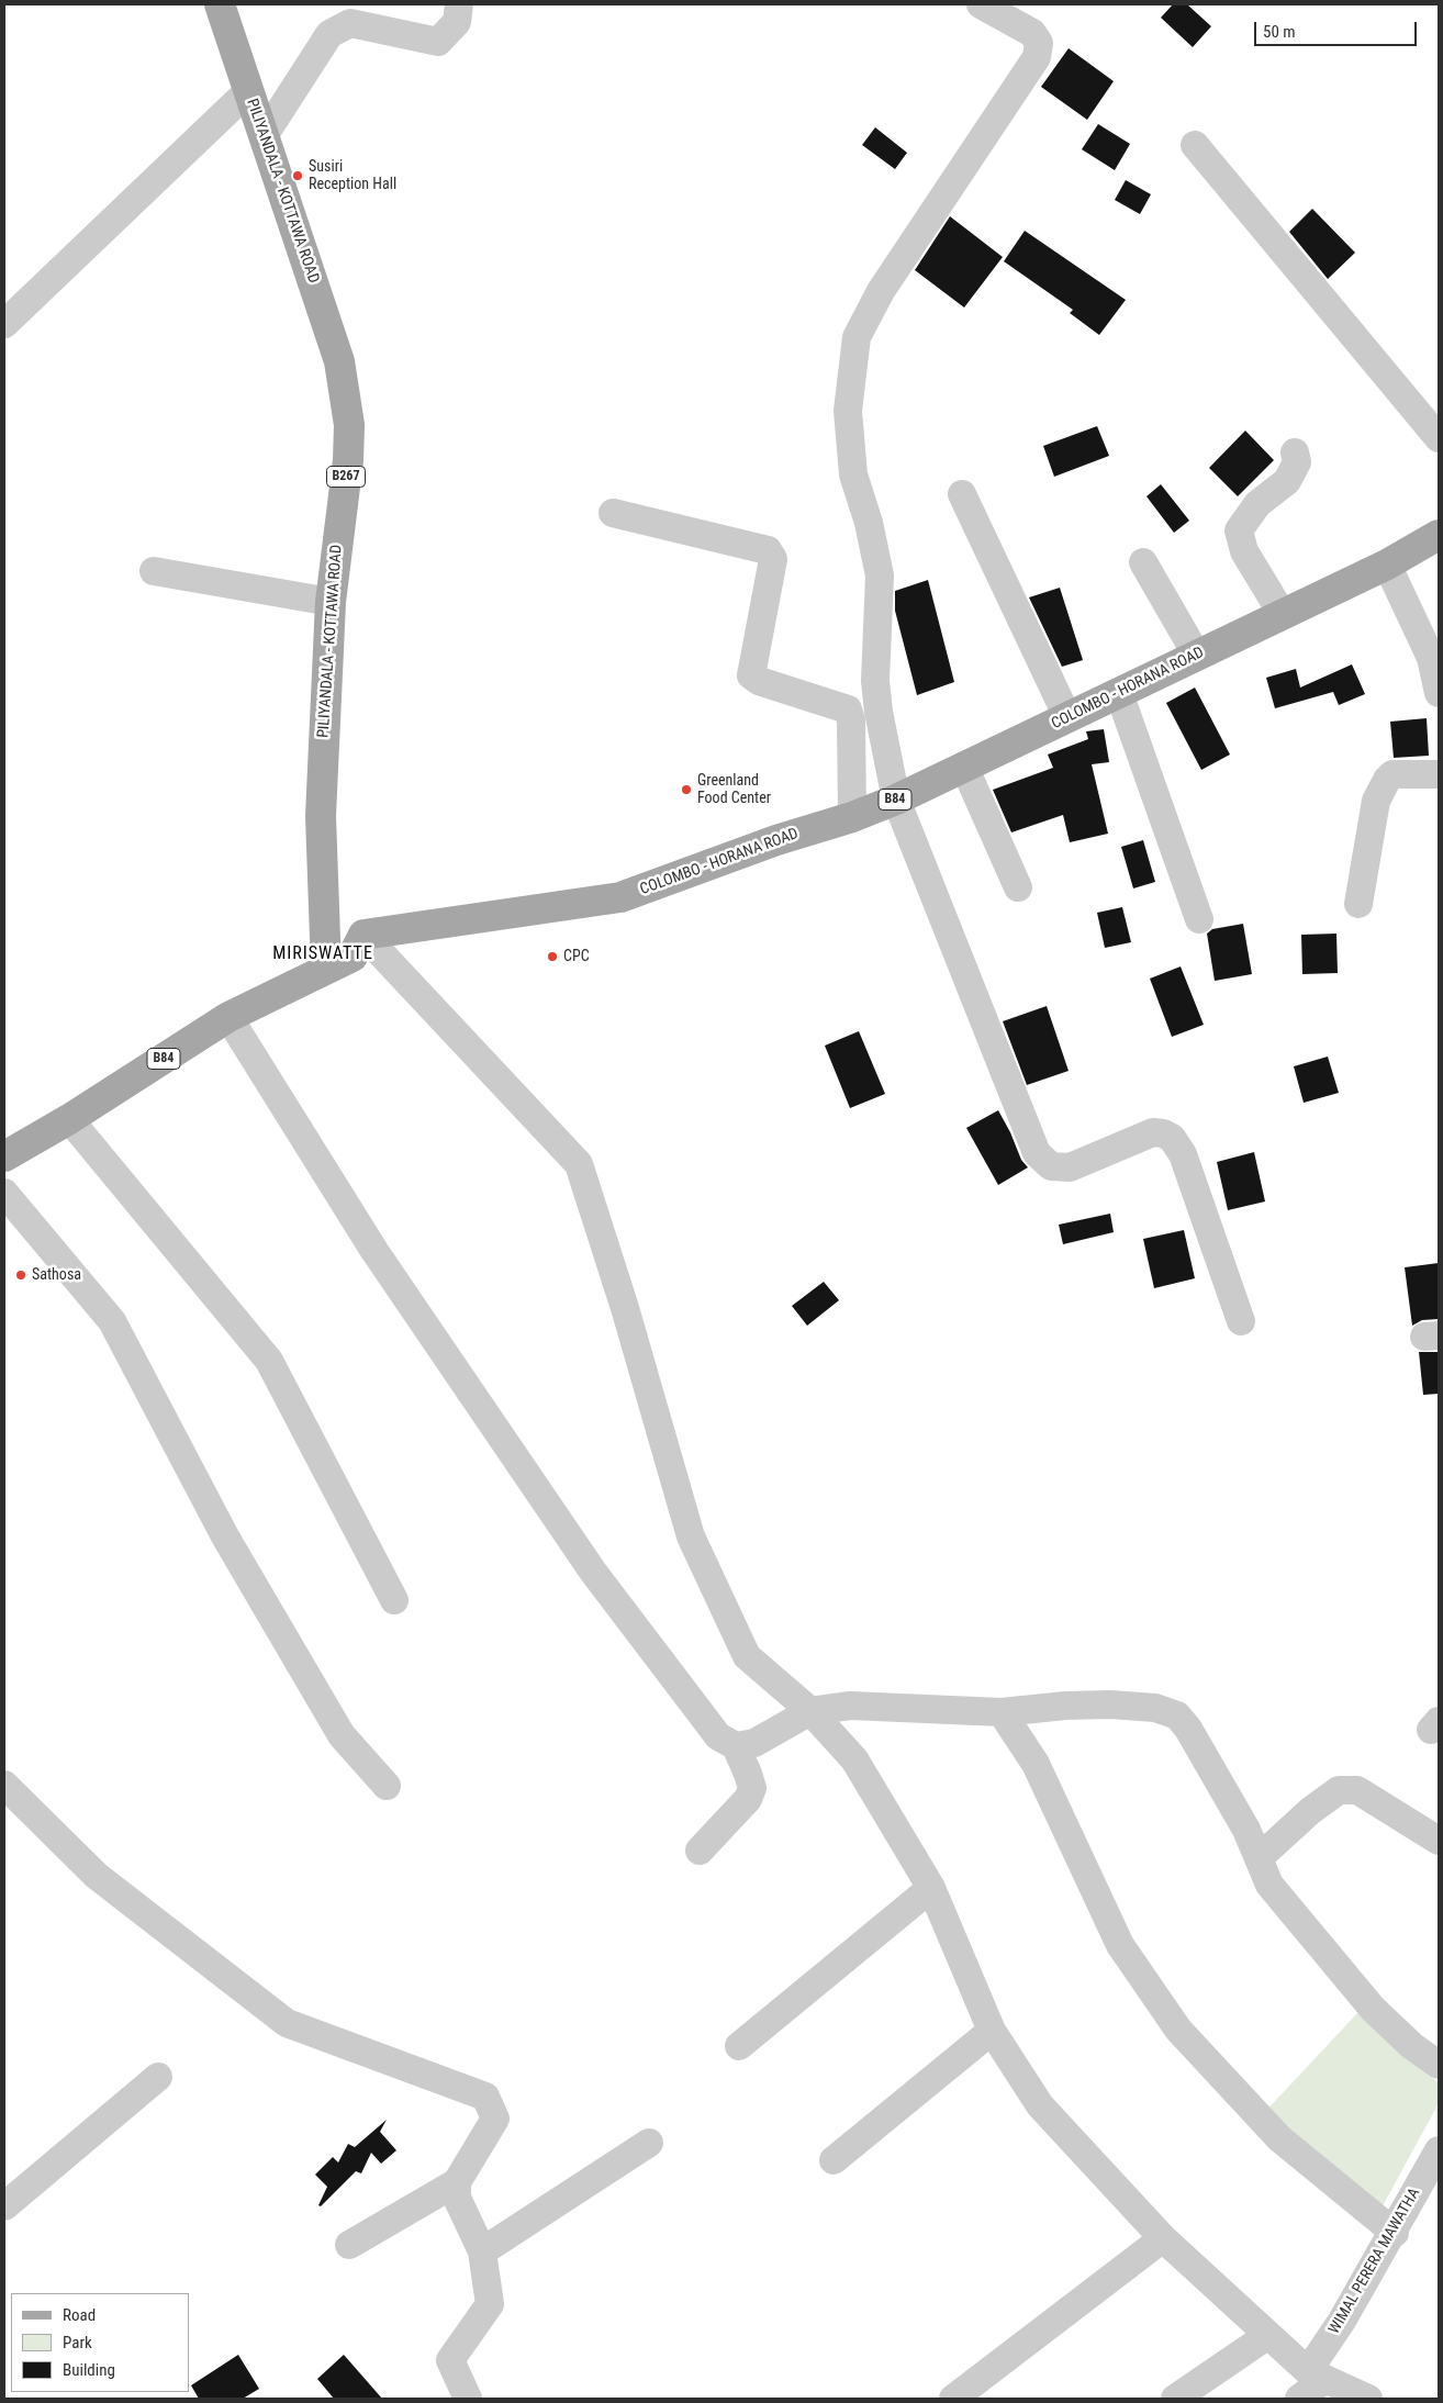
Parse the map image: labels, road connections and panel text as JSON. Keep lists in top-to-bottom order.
{
  "streets": {
    "main road": [
      "PILIYANDALA - KOTTAWA ROAD",
      "B267",
      "COLOMBO - HORANA ROAD",
      "B84"
    ],
    "street": ["WIMAL PERERA MAWATHA"]
  },
  "crossings": [
    ["PILIYANDALA - KOTTAWA ROAD", "B84"],
    ["COLOMBO - HORANA ROAD", "B84"]
  ],
  "districts": ["MIRISWATTE"],
  "places": [
    "Susiri Reception Hall",
    "Greenland Food Center",
    "CPC",
    "Sathosa"
  ],
  "legend": ["Road", "Park", "Building"],
  "scale_bar": "50 m"
}
